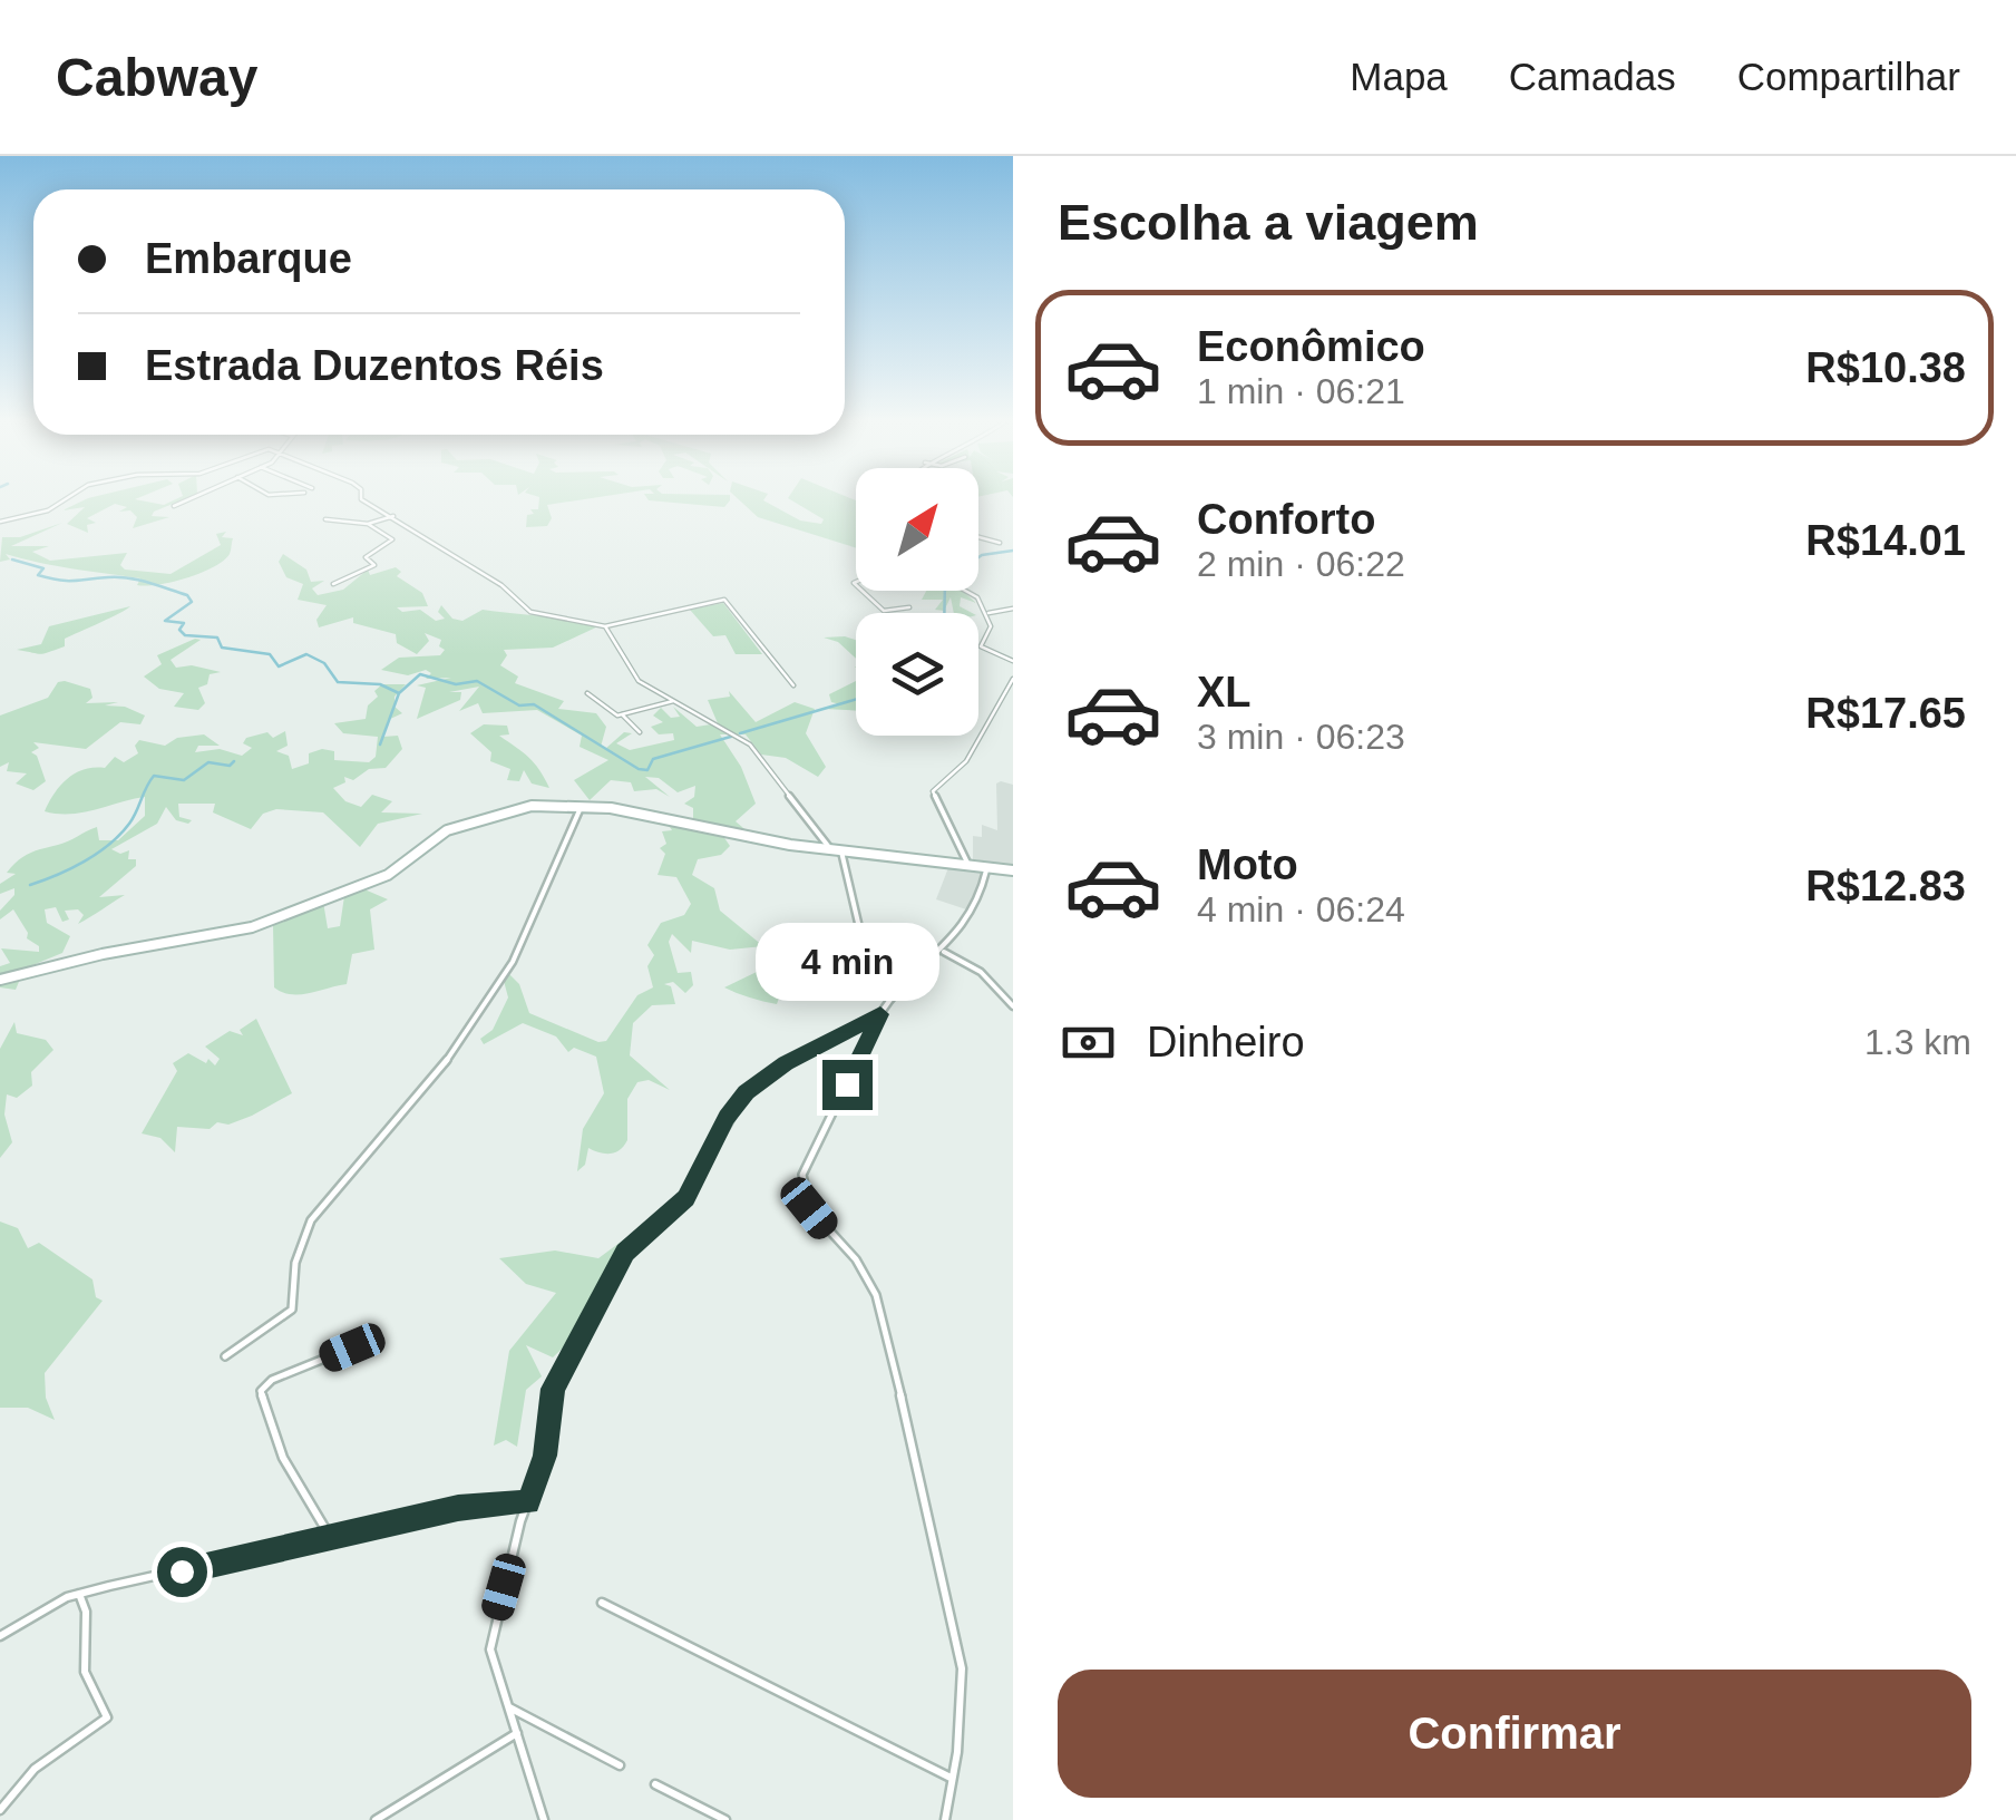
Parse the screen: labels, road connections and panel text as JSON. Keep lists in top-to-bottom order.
{
  "north": "top right",
  "page": {
    "header": "Cabway",
    "nav": ["Mapa", "Camadas", "Compartilhar"],
    "heading": "Escolha a viagem",
    "banner": ["Embarque", "Estrada Duzentos Réis"],
    "list": [
      {
        "name": "Econômico",
        "note": "1 min · 06:21",
        "value": "R$10.38"
      },
      {
        "name": "Conforto",
        "note": "2 min · 06:22",
        "value": "R$14.01"
      },
      {
        "name": "XL",
        "note": "3 min · 06:23",
        "value": "R$17.65"
      },
      {
        "name": "Moto",
        "note": "4 min · 06:24",
        "value": "R$12.83"
      }
    ],
    "bubble": "4 min",
    "pay": ["Dinheiro", "1.3 km"],
    "buttons": "Confirmar"
  }
}
